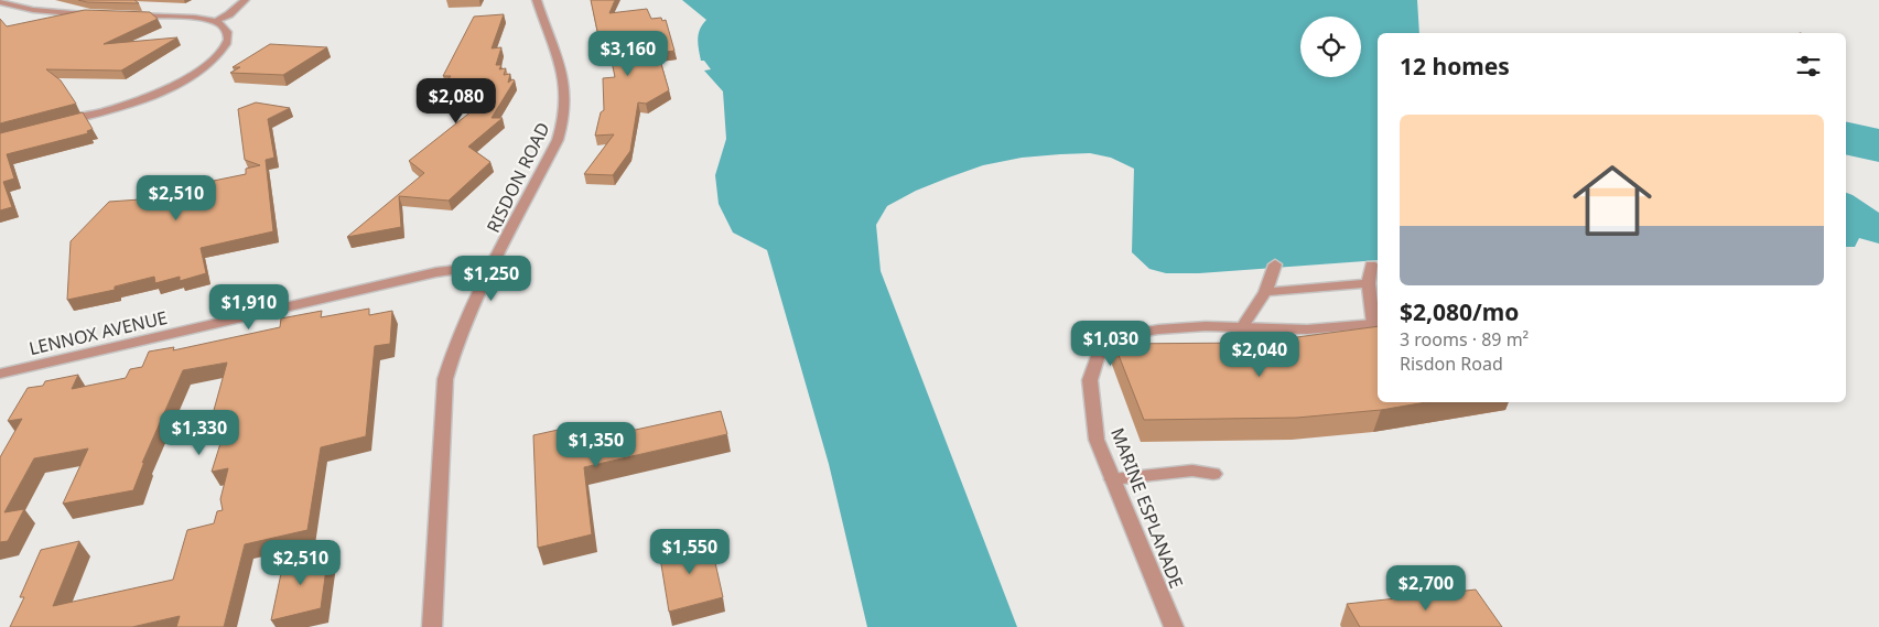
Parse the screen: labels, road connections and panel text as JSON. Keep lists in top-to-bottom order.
{
  "streets": {
    "street": ["RISDON ROAD", "LENNOX AVENUE", "MARINE ESPLANADE"]
  },
  "crossings": [
    ["RISDON ROAD", "LENNOX AVENUE"]
  ],
  "page": {
    "price": [
      "$3,160",
      "$2,080",
      "$2,510",
      "$1,250",
      "$1,910",
      "$1,030",
      "$2,040",
      "$1,330",
      "$1,350",
      "$1,550",
      "$2,510",
      "$2,700"
    ],
    "heading": "12 homes",
    "list": [
      {
        "name": "$2,080/mo",
        "note": "3 rooms · 89 m² · Risdon Road"
      }
    ]
  }
}
